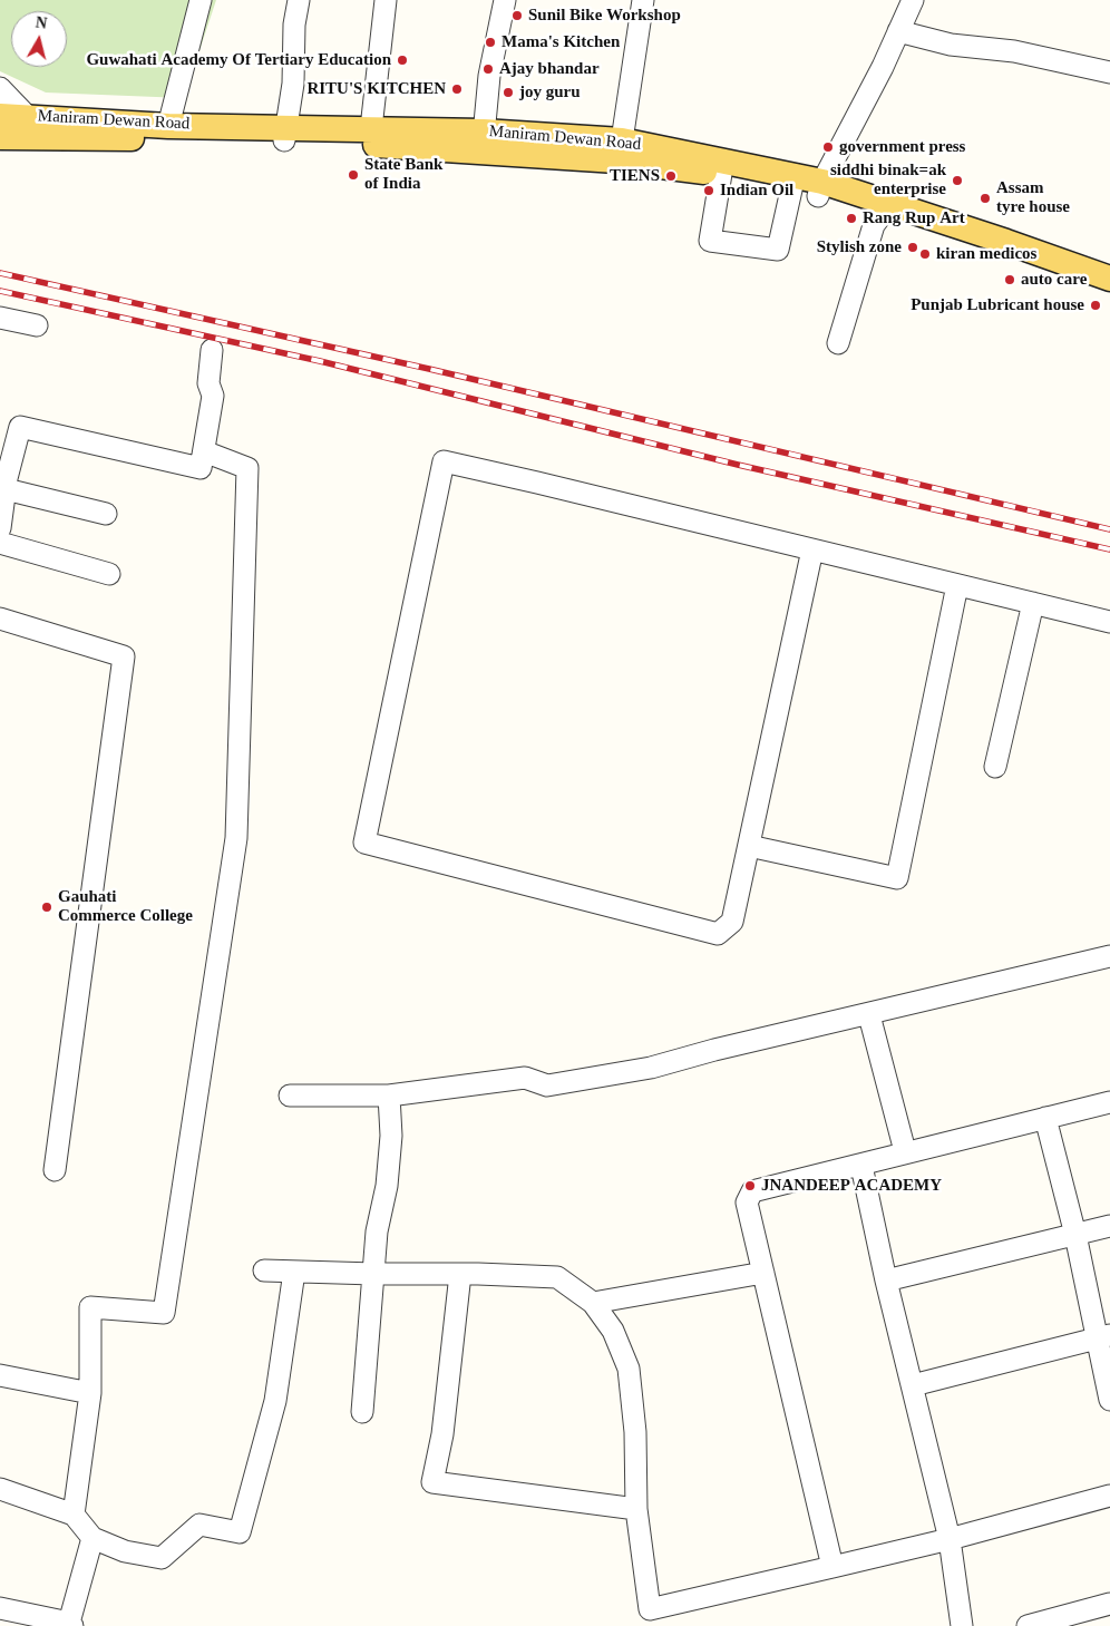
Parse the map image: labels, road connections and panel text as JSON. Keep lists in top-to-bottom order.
{
  "streets": {
    "main road": ["Maniram Dewan Road"]
  },
  "places": [
    "Sunil Bike Workshop",
    "Mama's Kitchen",
    "Guwahati Academy Of Tertiary Education",
    "Ajay bhandar",
    "RITU'S KITCHEN",
    "joy guru",
    "government press",
    "State Bank of India",
    "TIENS",
    "siddhi binak=ak enterprise",
    "Indian Oil",
    "Assam tyre house",
    "Rang Rup Art",
    "Stylish zone",
    "kiran medicos",
    "auto care",
    "Punjab Lubricant house",
    "Gauhati Commerce College",
    "JNANDEEP ACADEMY"
  ],
  "north": "top"
}
